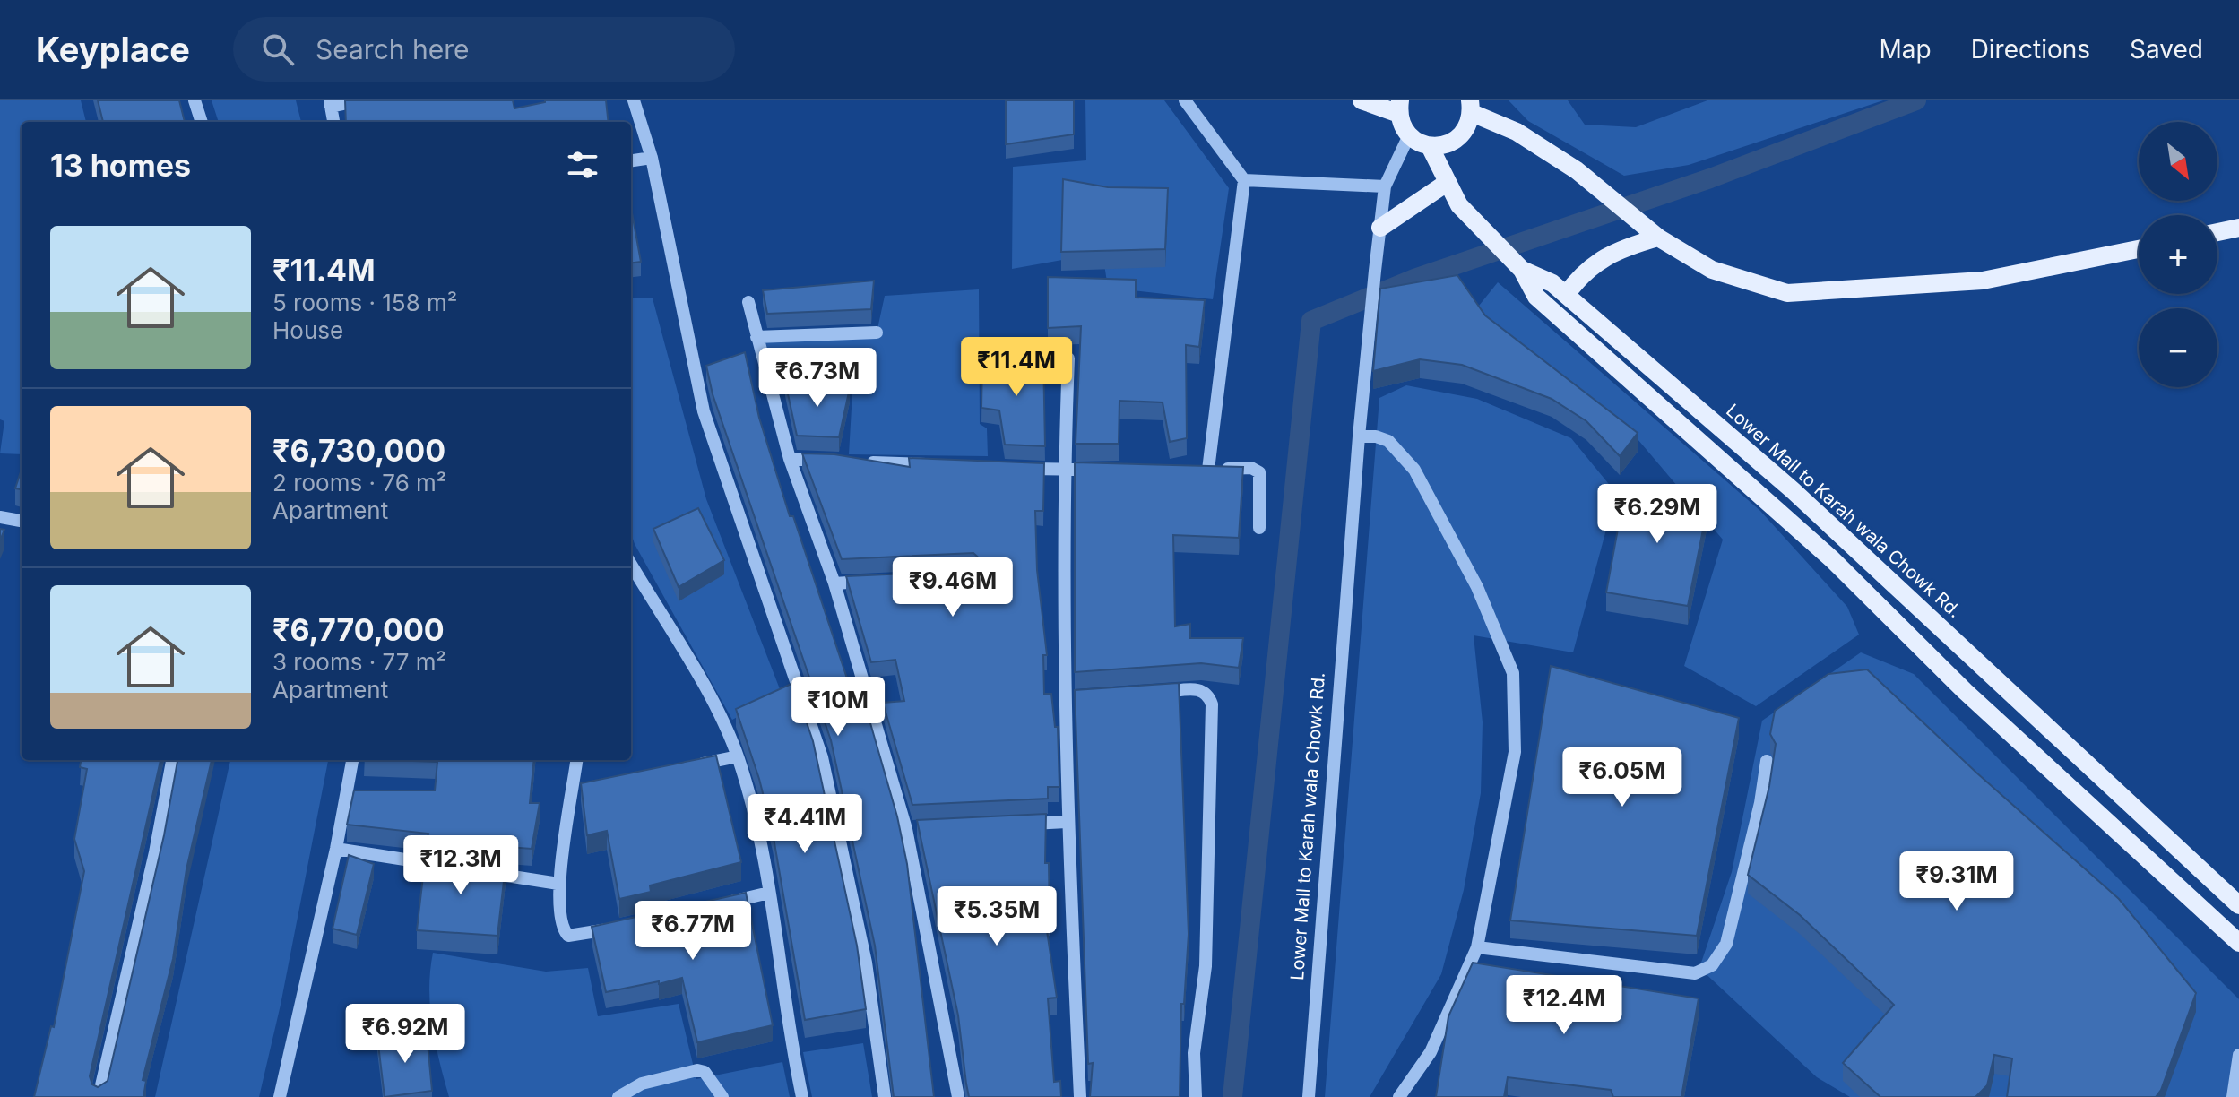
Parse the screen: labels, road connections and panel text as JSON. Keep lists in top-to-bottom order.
{
  "streets": {
    "main road": ["Lower Mall to Karah wala Chowk Rd."]
  },
  "north": "bottom right",
  "page": {
    "header": "Keyplace",
    "search": "Search here",
    "nav": ["Map", "Directions", "Saved"],
    "map_buttons": ["+", "−"],
    "heading": "13 homes",
    "list": [
      {
        "name": "₹11.4M",
        "note": "5 rooms · 158 m² · House"
      },
      {
        "name": "₹6,730,000",
        "note": "2 rooms · 76 m² · Apartment"
      },
      {
        "name": "₹6,770,000",
        "note": "3 rooms · 77 m² · Apartment"
      }
    ],
    "price": [
      "₹11.4M",
      "₹6.73M",
      "₹6.29M",
      "₹9.46M",
      "₹10M",
      "₹6.05M",
      "₹4.41M",
      "₹12.3M",
      "₹9.31M",
      "₹5.35M",
      "₹6.77M",
      "₹12.4M",
      "₹6.92M"
    ]
  }
}
